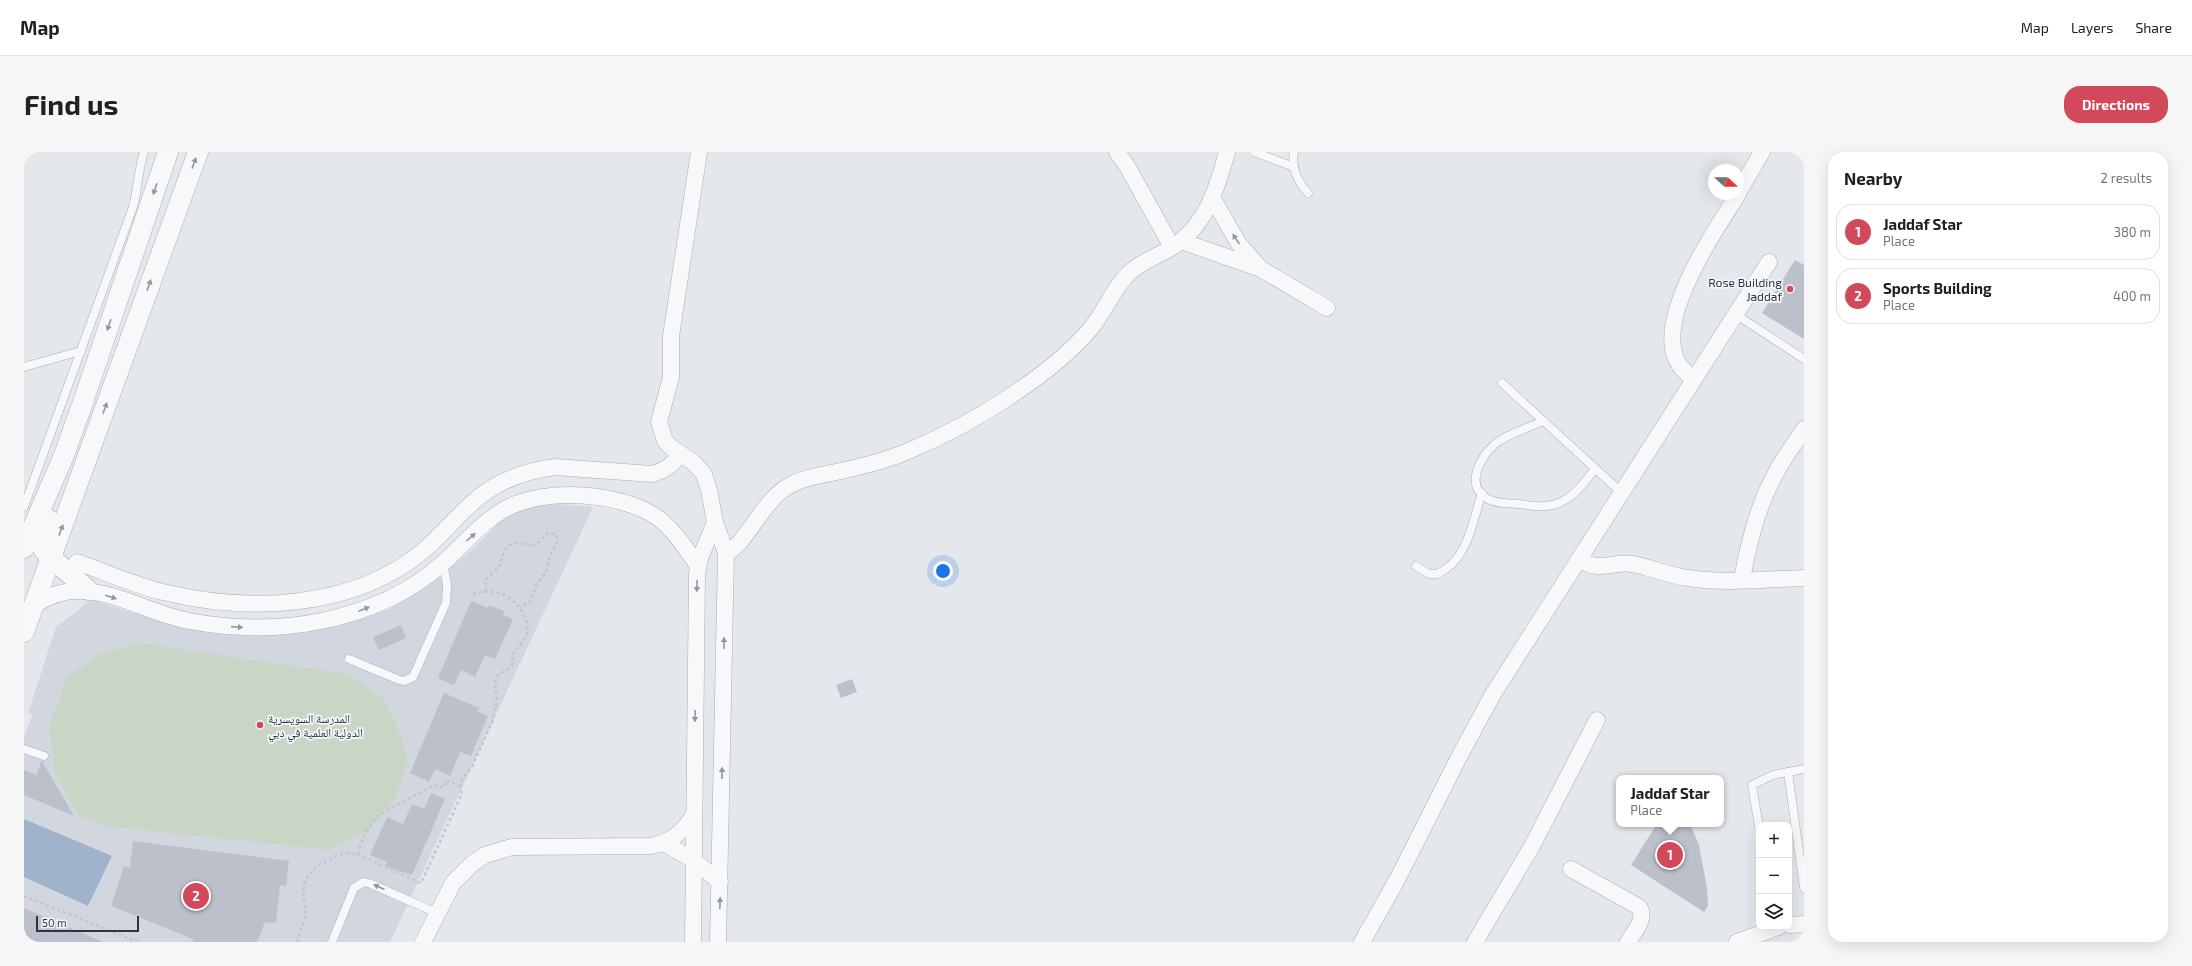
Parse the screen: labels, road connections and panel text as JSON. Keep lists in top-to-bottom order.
{
  "places": ["Rose Building Jaddaf", "المدرسة السويسرية الدولية العلمية في دبي"],
  "scale_bar": "50 m",
  "north": "right",
  "page": {
    "header": "Map",
    "nav": ["Map", "Layers", "Share"],
    "buttons": "Directions",
    "title": "Find us",
    "heading": ["Nearby", "2 results"],
    "list": [
      {
        "mark": "1",
        "name": "Jaddaf Star",
        "note": "Place",
        "value": "380 m"
      },
      {
        "mark": "2",
        "name": "Sports Building",
        "note": "Place",
        "value": "400 m"
      }
    ],
    "popup": ["Jaddaf Star", "Place"],
    "map_buttons": ["+", "−"],
    "pins": ["1", "2"],
    "scale": "50 m"
  }
}
